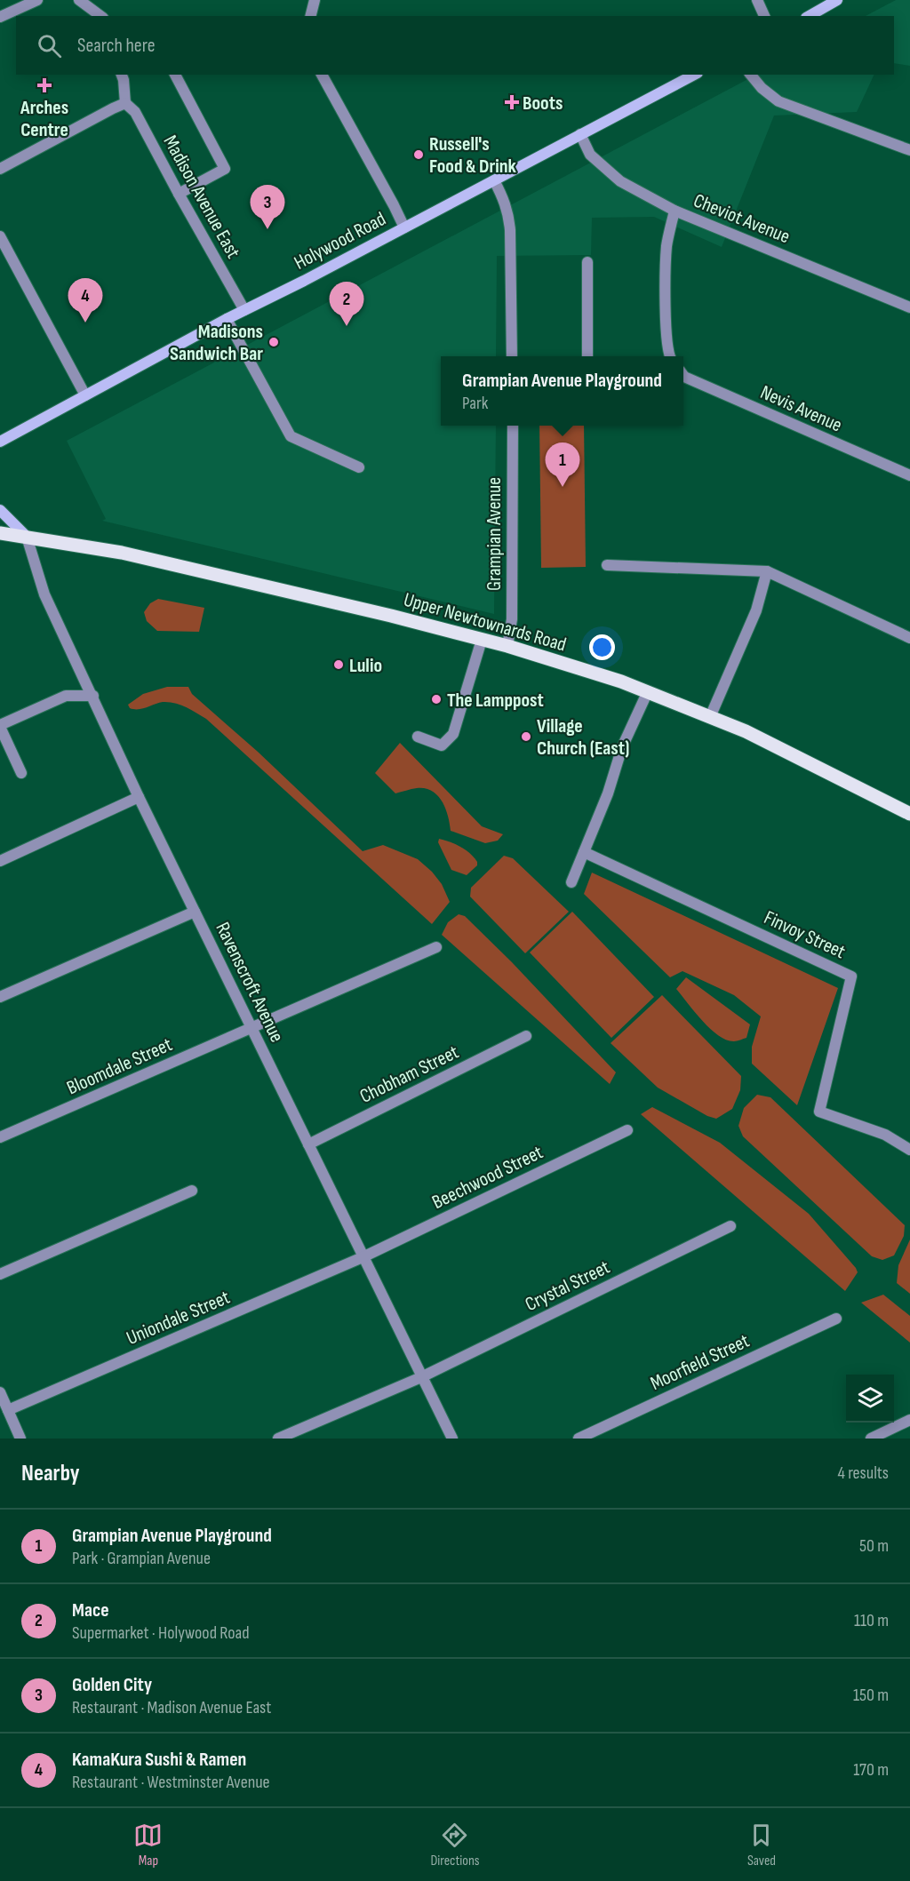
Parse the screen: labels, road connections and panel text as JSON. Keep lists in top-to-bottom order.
{
  "streets": {
    "main road": ["Holywood Road", "Upper Newtownards Road"],
    "street": [
      "Madison Avenue East",
      "Cheviot Avenue",
      "Nevis Avenue",
      "Grampian Avenue",
      "Finvoy Street",
      "Ravenscroft Avenue",
      "Bloomdale Street",
      "Chobham Street",
      "Beechwood Street",
      "Crystal Street",
      "Uniondale Street",
      "Moorfield Street"
    ]
  },
  "crossings": [
    ["Madison Avenue East", "Holywood Road"],
    ["Cheviot Avenue", "Holywood Road"],
    ["Grampian Avenue", "Upper Newtownards Road"],
    ["Upper Newtownards Road", "Ravenscroft Avenue"],
    ["Ravenscroft Avenue", "Bloomdale Street"],
    ["Ravenscroft Avenue", "Chobham Street"],
    ["Ravenscroft Avenue", "Beechwood Street"],
    ["Ravenscroft Avenue", "Crystal Street"],
    ["Ravenscroft Avenue", "Uniondale Street"],
    ["Beechwood Street", "Uniondale Street"]
  ],
  "places": {
    "health": ["Arches Centre", "Boots"],
    "other": [
      "Russell's Food & Drink",
      "Madisons Sandwich Bar",
      "Lulio",
      "The Lamppost",
      "Village Church (East)"
    ]
  },
  "page": {
    "search": "Search here",
    "pins": [
      "3",
      "4",
      "2",
      "1"
    ],
    "popup": ["Grampian Avenue Playground", "Park"],
    "heading": ["Nearby", "4 results"],
    "list": [
      {
        "mark": "1",
        "name": "Grampian Avenue Playground",
        "note": "Park · Grampian Avenue",
        "value": "50 m"
      },
      {
        "mark": "2",
        "name": "Mace",
        "note": "Supermarket · Holywood Road",
        "value": "110 m"
      },
      {
        "mark": "3",
        "name": "Golden City",
        "note": "Restaurant · Madison Avenue East",
        "value": "150 m"
      },
      {
        "mark": "4",
        "name": "KamaKura Sushi & Ramen",
        "note": "Restaurant · Westminster Avenue",
        "value": "170 m"
      }
    ],
    "nav": ["Map", "Directions", "Saved"]
  }
}
